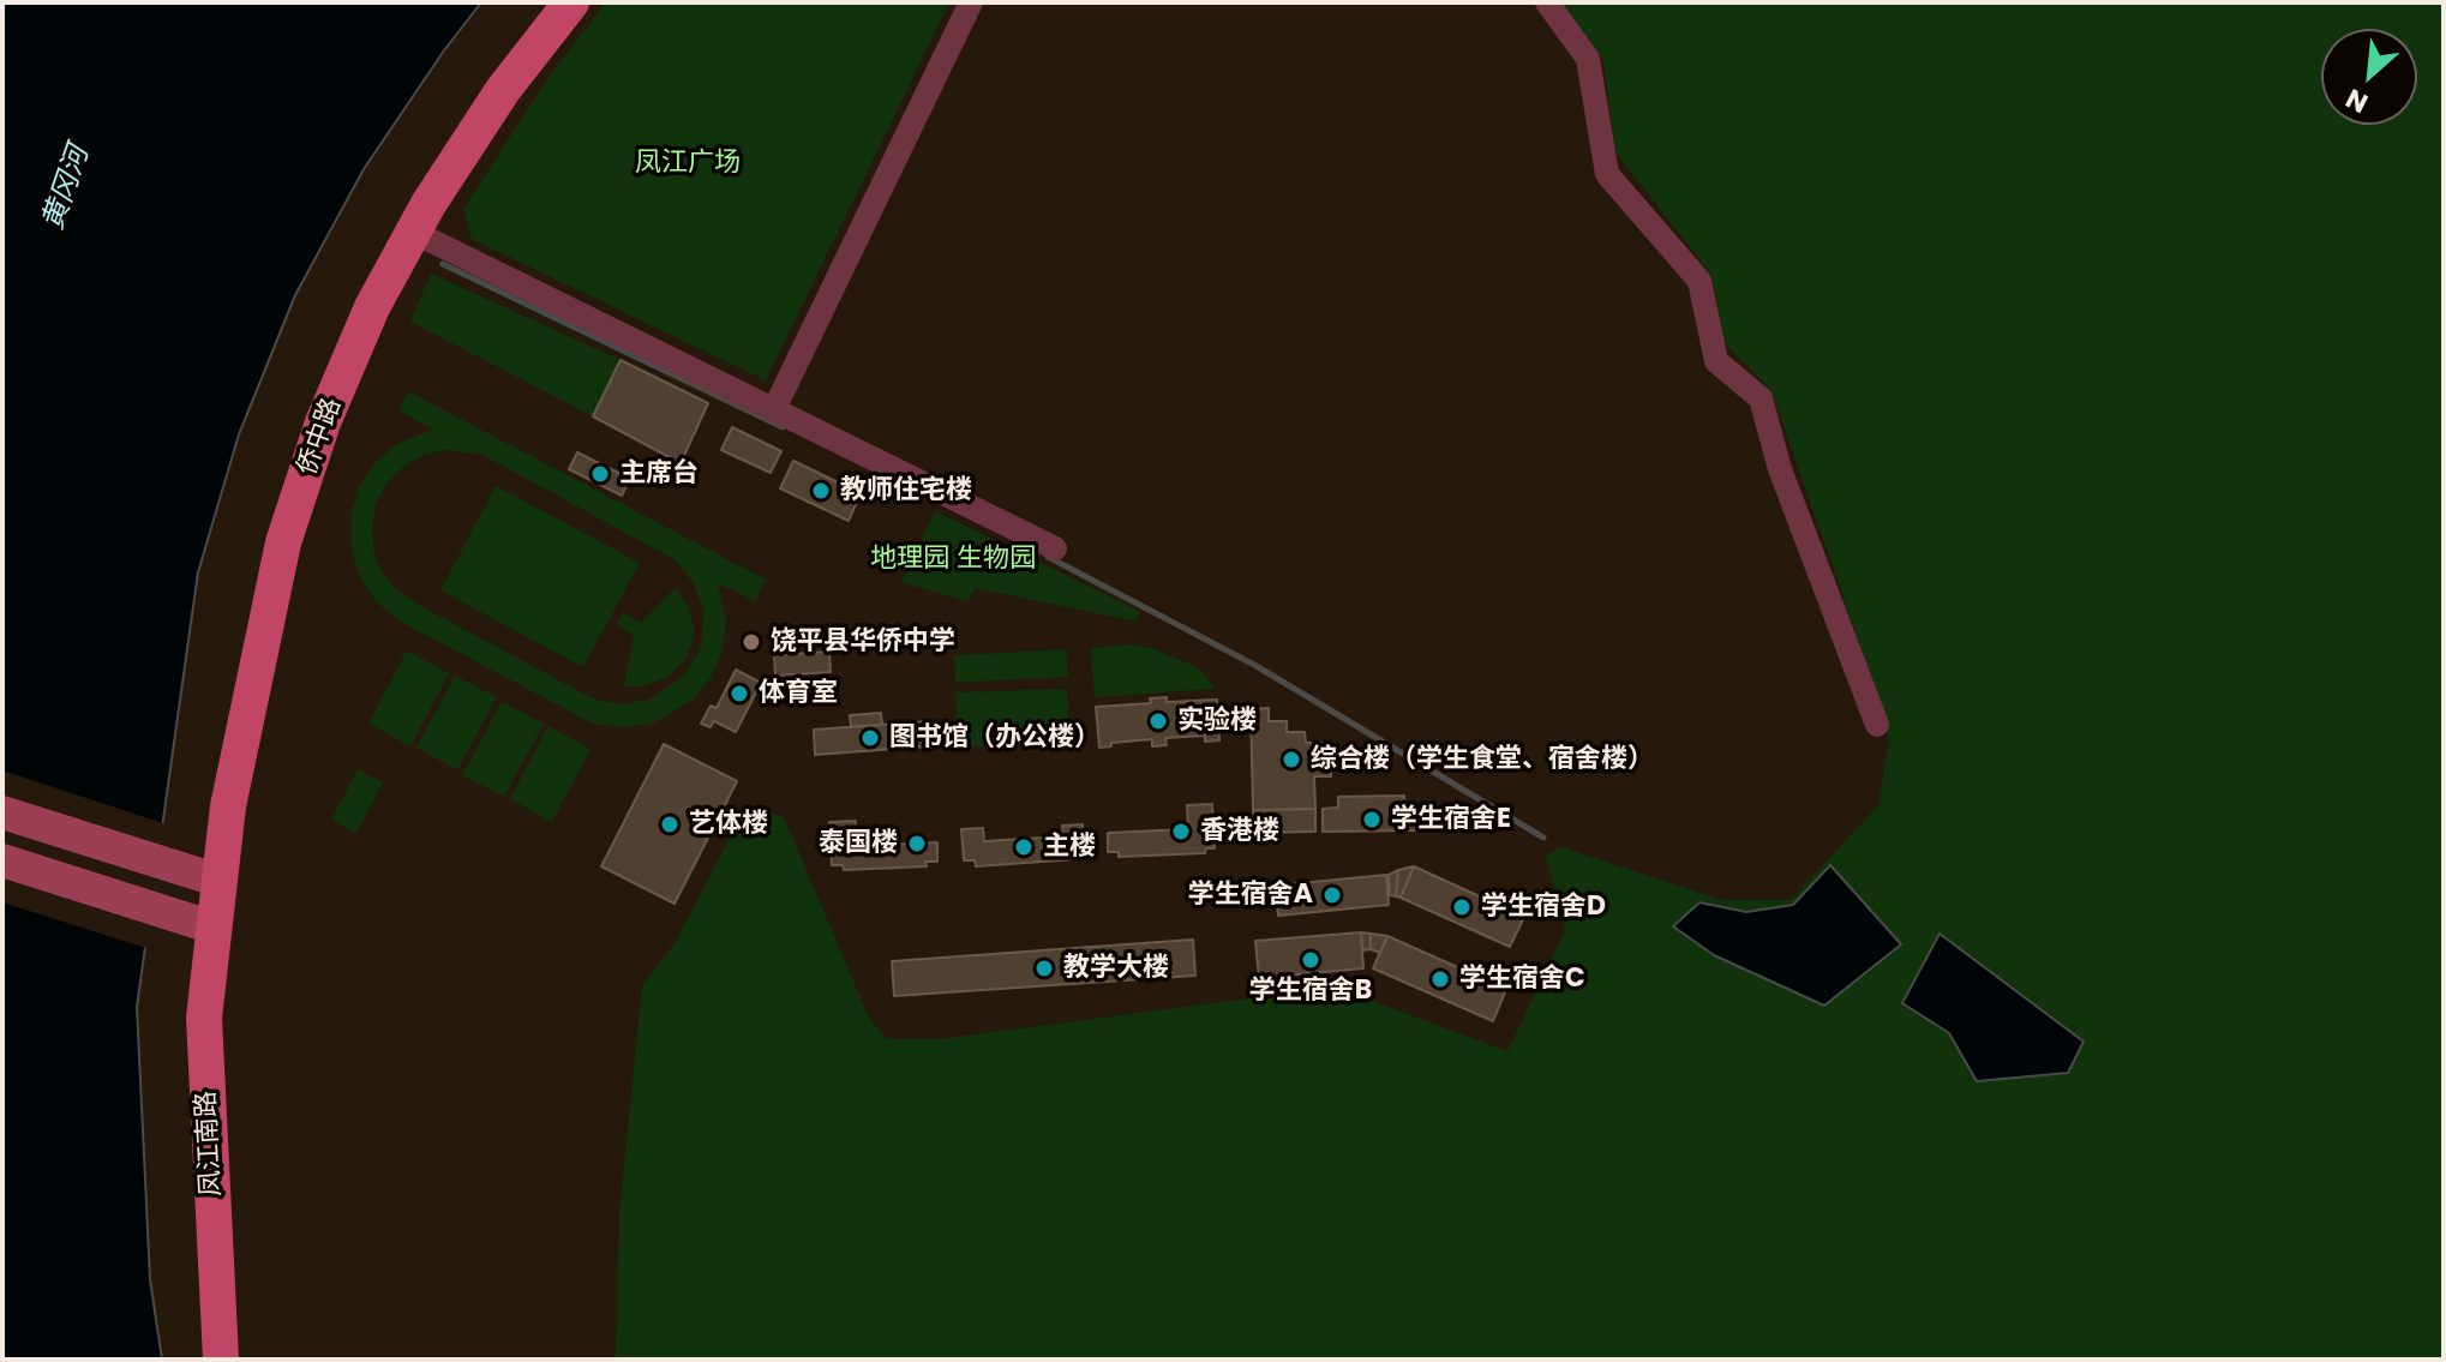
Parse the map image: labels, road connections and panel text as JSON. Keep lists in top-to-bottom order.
{
  "streets": {
    "main road": ["侨中路", "凤江南路"]
  },
  "crossings": [
    ["侨中路", "凤江南路"]
  ],
  "water": ["黄冈河"],
  "parks": ["凤江广场", "地理园 生物园"],
  "places": [
    "主席台",
    "教师住宅楼",
    "饶平县华侨中学",
    "体育室",
    "实验楼",
    "图书馆（办公楼）",
    "综合楼（学生食堂、宿舍楼）",
    "学生宿舍E",
    "艺体楼",
    "香港楼",
    "泰国楼",
    "主楼",
    "学生宿舍A",
    "学生宿舍D",
    "学生宿舍B",
    "教学大楼",
    "学生宿舍C"
  ],
  "north": "bottom left"
}
